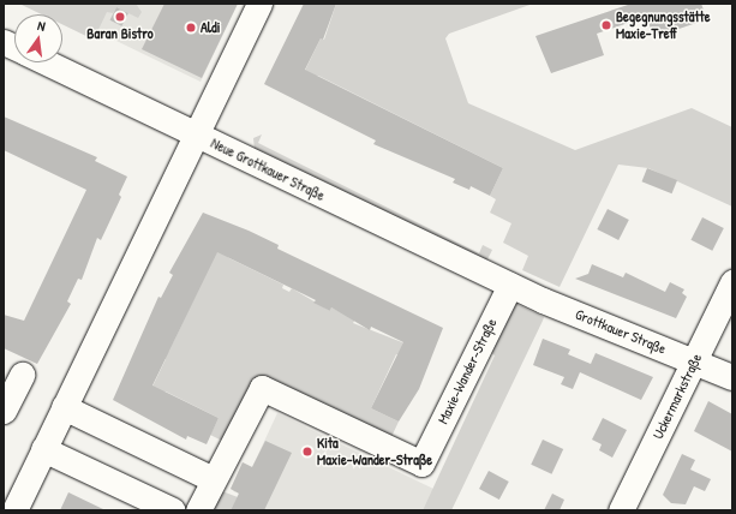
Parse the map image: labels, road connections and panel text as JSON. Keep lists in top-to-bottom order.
{
  "streets": {
    "street": [
      "Neue Grottkauer Straße",
      "Grottkauer Straße",
      "Maxie-Wander-Straße",
      "Uckermarkstraße"
    ]
  },
  "crossings": [
    ["Neue Grottkauer Straße", "Grottkauer Straße"],
    ["Neue Grottkauer Straße", "Maxie-Wander-Straße"],
    ["Grottkauer Straße", "Maxie-Wander-Straße"],
    ["Grottkauer Straße", "Uckermarkstraße"]
  ],
  "places": [
    "Baran Bistro",
    "Begegnungsstätte Maxie-Treff",
    "Aldi",
    "Kita Maxie-Wander-Straße"
  ],
  "north": "top"
}
